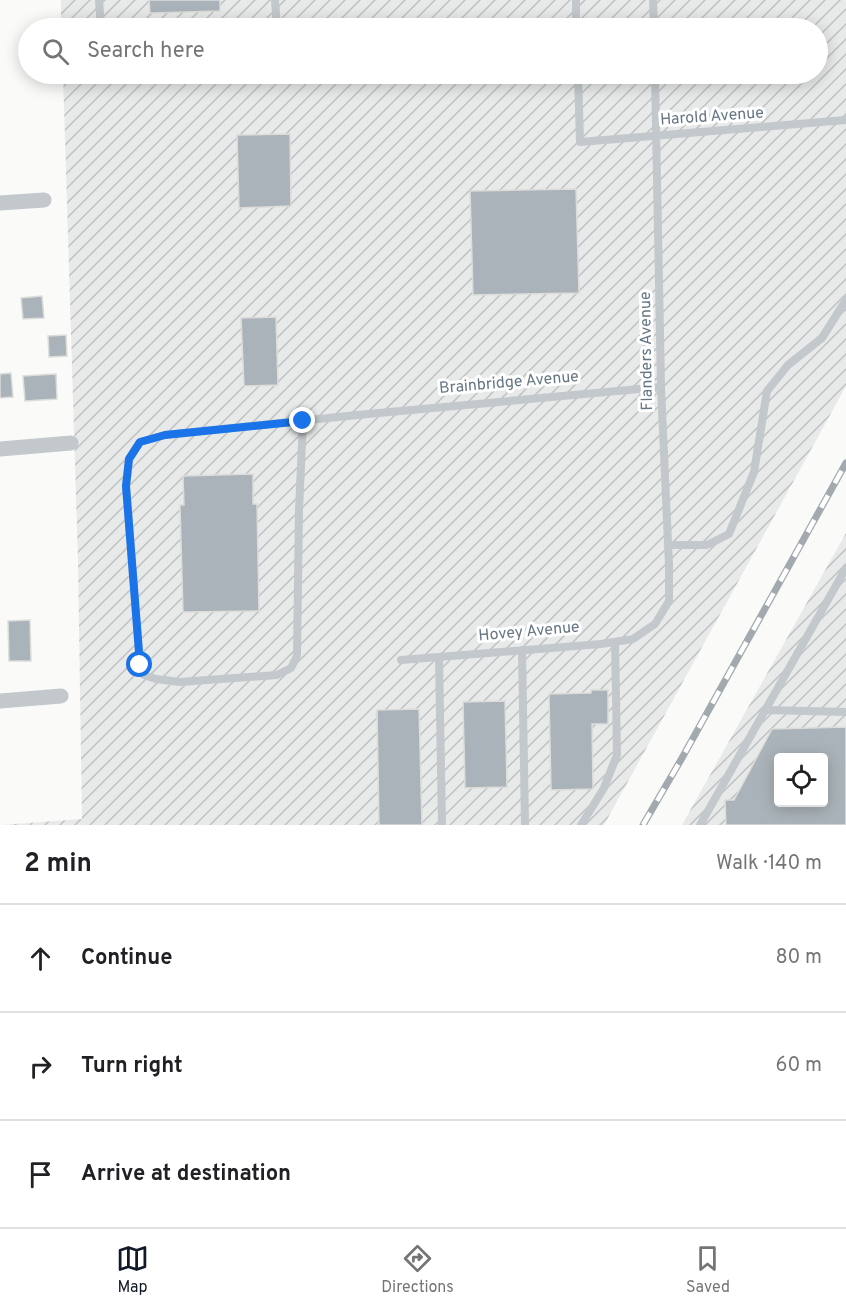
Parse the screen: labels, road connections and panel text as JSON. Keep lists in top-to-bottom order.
{
  "streets": {
    "lane": [
      "Harold Avenue",
      "Flanders Avenue",
      "Brainbridge Avenue",
      "Hovey Avenue"
    ]
  },
  "crossings": [
    ["Harold Avenue", "Flanders Avenue"],
    ["Flanders Avenue", "Brainbridge Avenue"],
    ["Flanders Avenue", "Hovey Avenue"]
  ],
  "page": {
    "search": "Search here",
    "heading": ["2 min", "Walk · 140 m"],
    "list": [
      ["Continue", "80 m"],
      ["Turn right", "60 m"],
      "Arrive at destination"
    ],
    "nav": ["Map", "Directions", "Saved"]
  }
}
